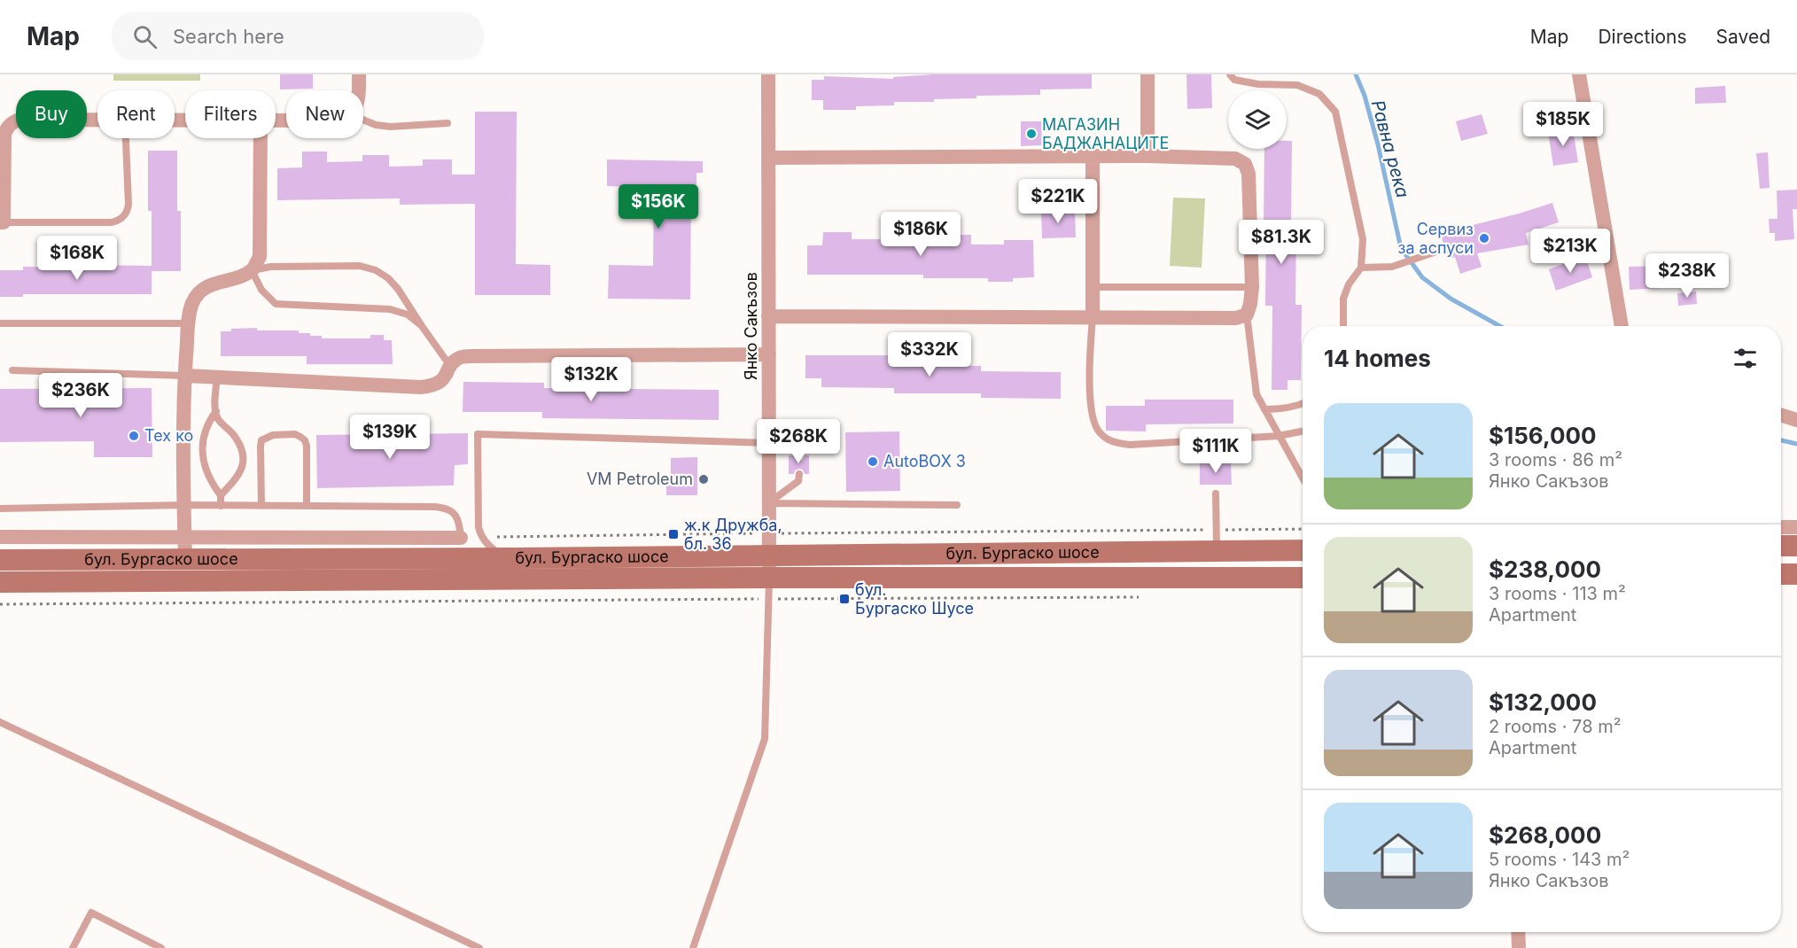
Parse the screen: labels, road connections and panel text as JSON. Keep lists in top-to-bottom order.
{
  "streets": {
    "main road": ["бул. Бургаско шосе"],
    "street": ["Янко Сакъзов"]
  },
  "crossings": [
    ["Янко Сакъзов", "бул. Бургаско шосе"]
  ],
  "water": ["Равна река"],
  "places": {
    "other": [
      "МАГАЗИН БАДЖАНАЦИТЕ",
      "Сервиз за аспуси",
      "Тех ко",
      "AutoBOX 3",
      "VM Petroleum"
    ],
    "transit": ["ж.к Дружба, бл. 36", "бул. Бургаско Шусе"]
  },
  "page": {
    "header": "Map",
    "search": "Search here",
    "nav": ["Map", "Directions", "Saved"],
    "chip": [
      "Buy",
      "Rent",
      "Filters",
      "New"
    ],
    "price": [
      "$185K",
      "$221K",
      "$156K",
      "$186K",
      "$81.3K",
      "$213K",
      "$168K",
      "$238K",
      "$332K",
      "$132K",
      "$236K",
      "$139K",
      "$268K",
      "$111K"
    ],
    "heading": "14 homes",
    "list": [
      {
        "name": "$156,000",
        "note": "3 rooms · 86 m² · Янко Сакъзов"
      },
      {
        "name": "$238,000",
        "note": "3 rooms · 113 m² · Apartment"
      },
      {
        "name": "$132,000",
        "note": "2 rooms · 78 m² · Apartment"
      },
      {
        "name": "$268,000",
        "note": "5 rooms · 143 m² · Янко Сакъзов"
      }
    ]
  }
}
